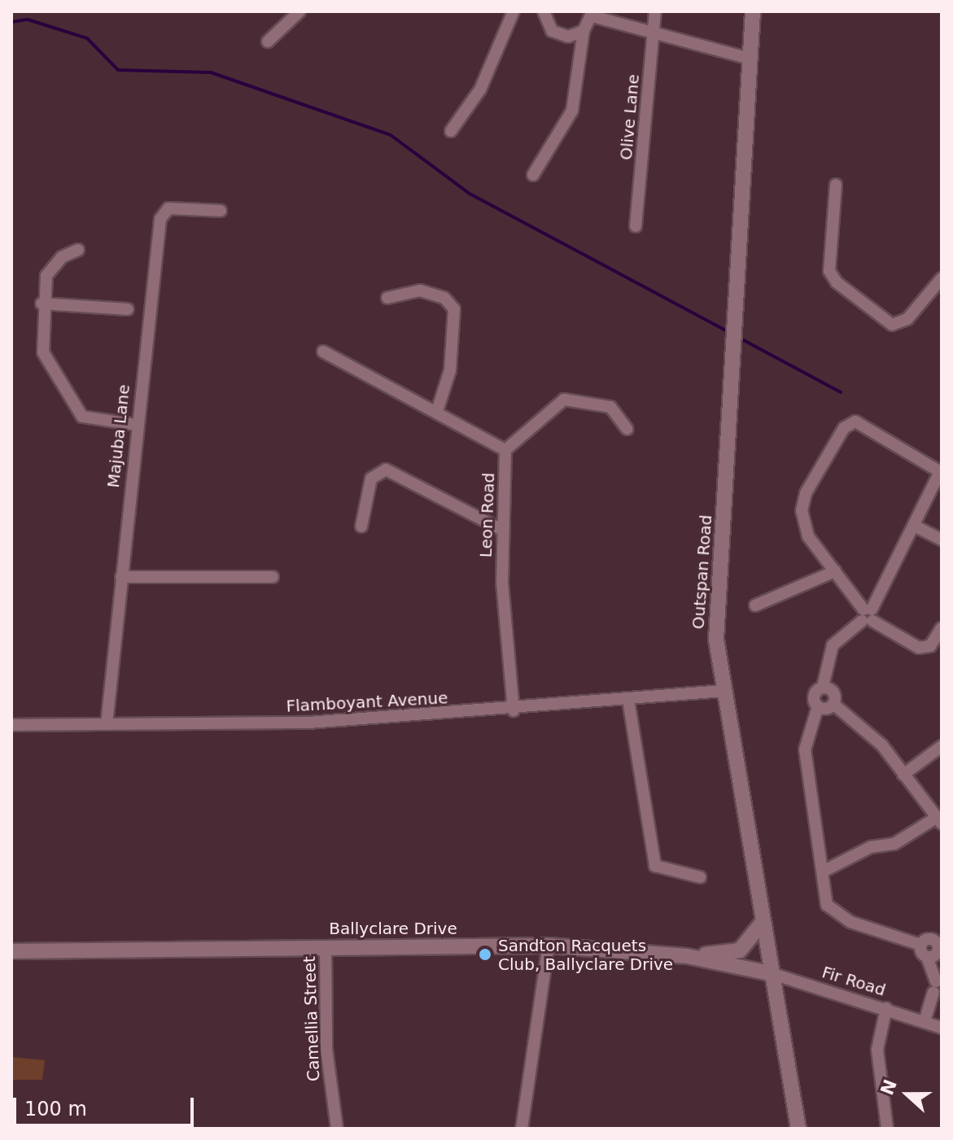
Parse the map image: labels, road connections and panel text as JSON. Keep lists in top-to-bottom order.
{
  "streets": {
    "street": [
      "Olive Lane",
      "Majuba Lane",
      "Leon Road",
      "Outspan Road",
      "Flamboyant Avenue",
      "Ballyclare Drive",
      "Fir Road",
      "Camellia Street"
    ]
  },
  "crossings": [
    ["Majuba Lane", "Flamboyant Avenue"],
    ["Leon Road", "Flamboyant Avenue"],
    ["Outspan Road", "Flamboyant Avenue"],
    ["Outspan Road", "Ballyclare Drive"],
    ["Outspan Road", "Fir Road"],
    ["Ballyclare Drive", "Fir Road"],
    ["Ballyclare Drive", "Camellia Street"]
  ],
  "places": ["Sandton Racquets Club, Ballyclare Drive"],
  "scale_bar": "100 m",
  "north": "left"
}
